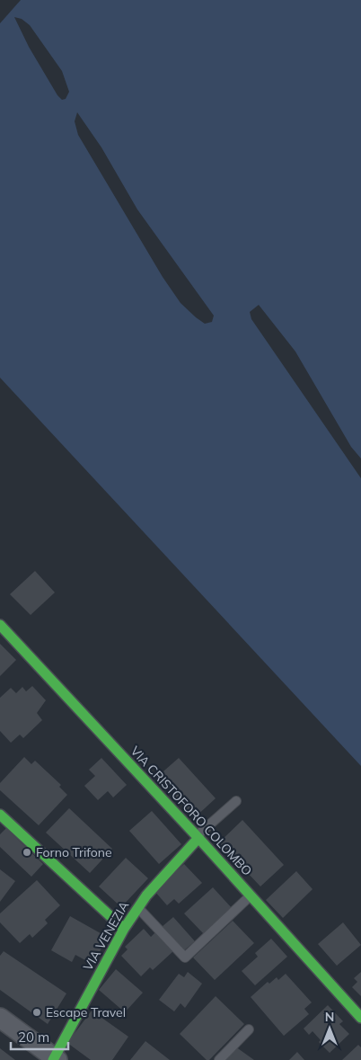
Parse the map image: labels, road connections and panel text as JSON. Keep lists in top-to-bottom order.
{
  "streets": {
    "street": ["VIA CRISTOFORO COLOMBO", "VIA VENEZIA"]
  },
  "crossings": [
    ["VIA CRISTOFORO COLOMBO", "VIA VENEZIA"]
  ],
  "places": ["Forno Trifone", "Escape Travel"],
  "scale_bar": "20 m",
  "north": "top"
}
